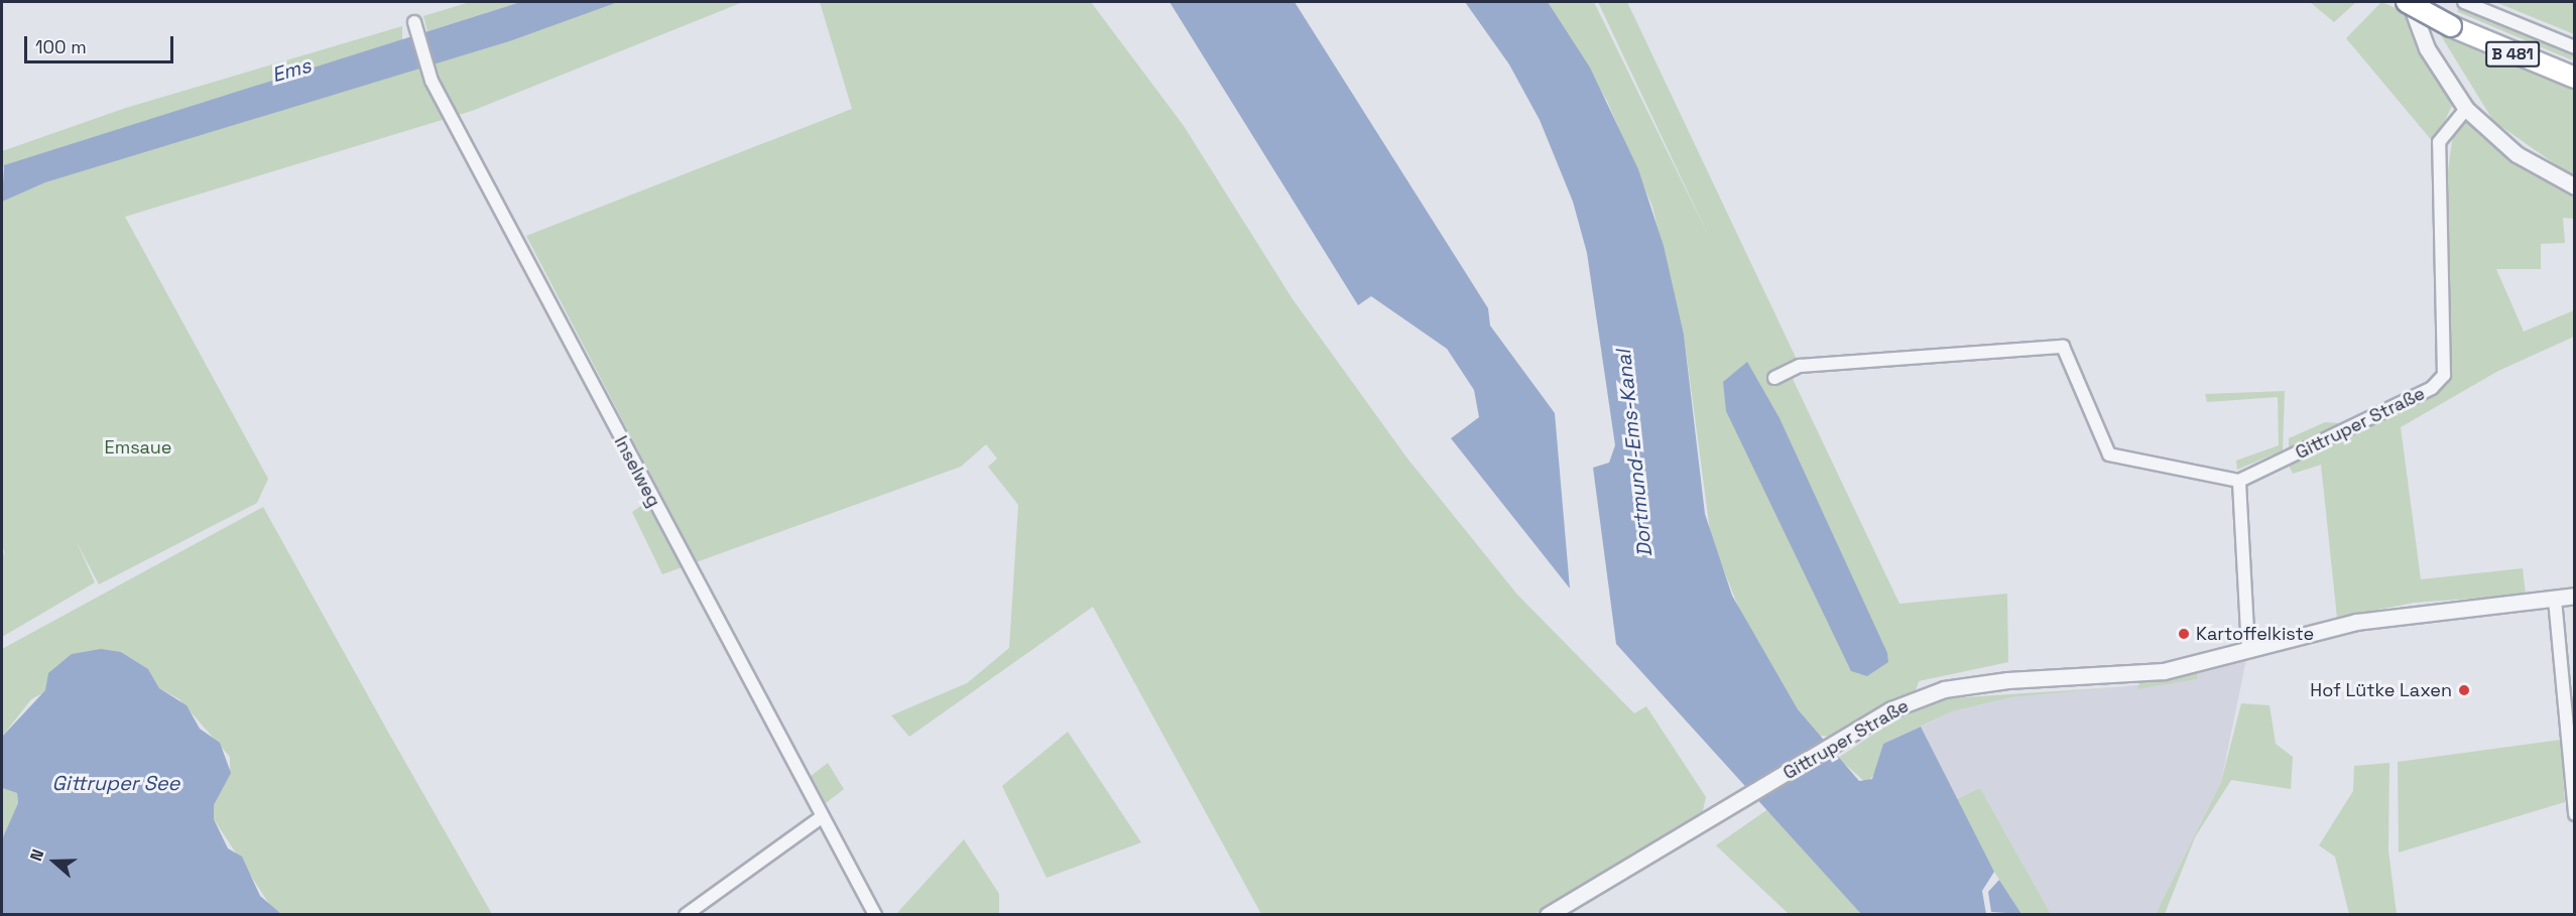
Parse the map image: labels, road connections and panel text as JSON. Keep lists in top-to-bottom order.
{
  "streets": {
    "highway": ["B 481"],
    "street": ["Gittruper Straße", "Inselweg"]
  },
  "water": ["Ems", "Dortmund-Ems-Kanal", "Gittruper See"],
  "parks": ["Emsaue"],
  "places": ["Kartoffelkiste", "Hof Lütke Laxen"],
  "scale_bar": "100 m",
  "north": "left"
}
